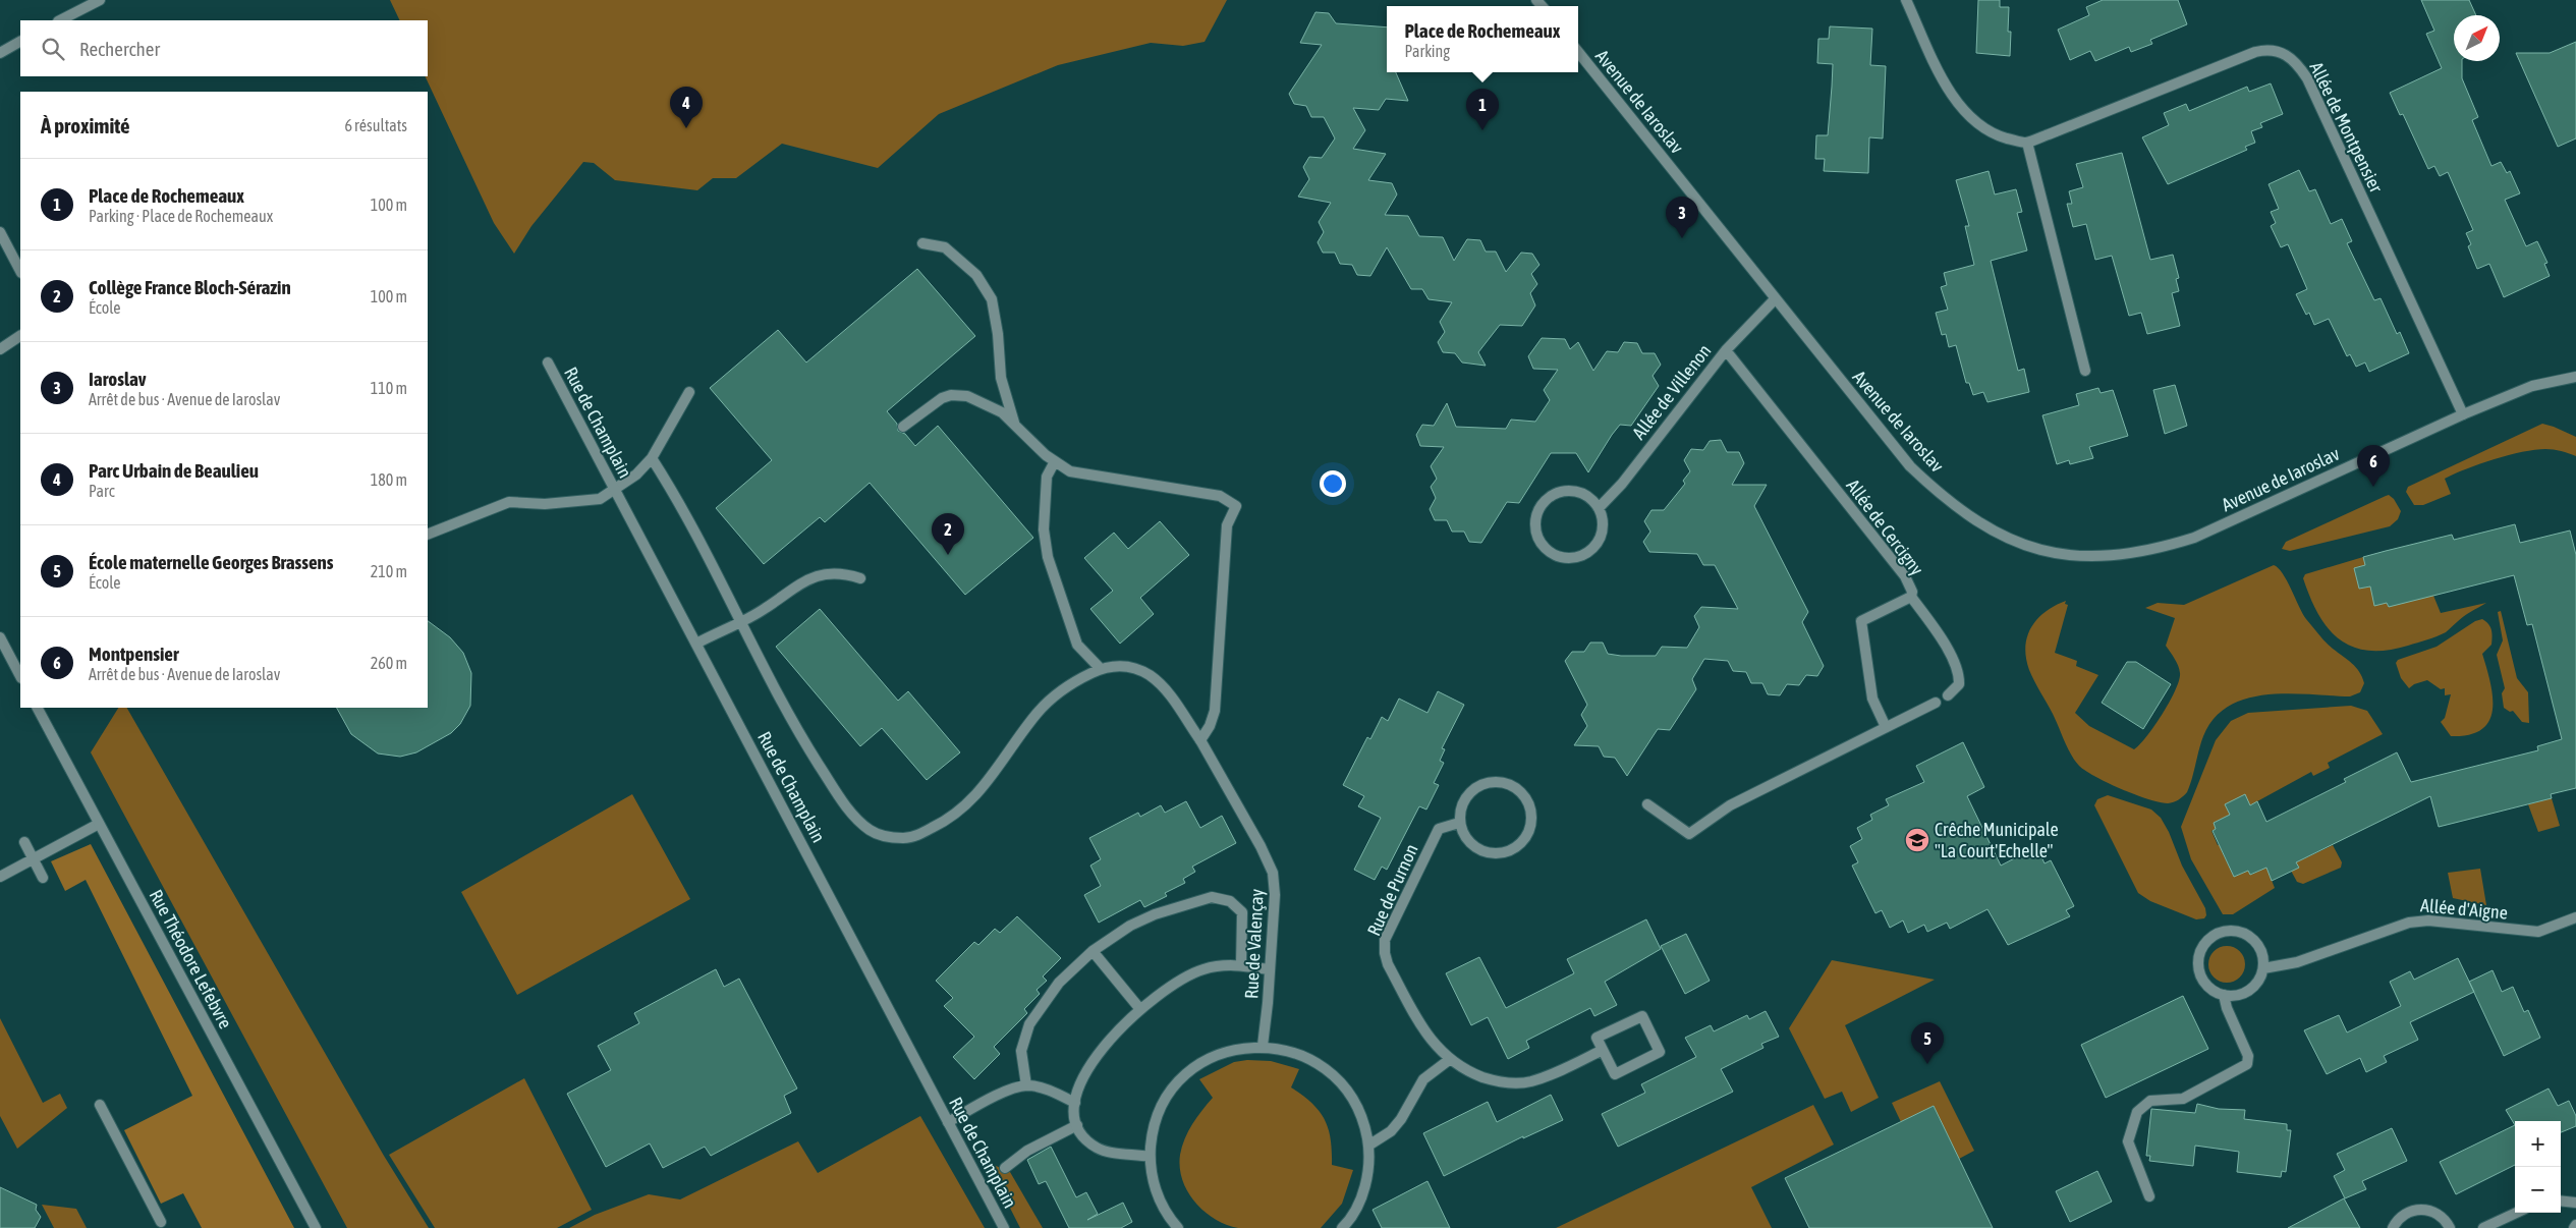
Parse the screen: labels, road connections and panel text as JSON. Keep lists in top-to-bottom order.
{
  "streets": {
    "street": [
      "Avenue de Iaroslav",
      "Allée de Montpensier",
      "Allée de Villenon",
      "Rue de Champlain",
      "Allée de Cercigny",
      "Rue de Purnon",
      "Allée d'Aigne",
      "Rue de Valençay",
      "Rue Théodore Lefebvre"
    ]
  },
  "crossings": [
    ["Avenue de Iaroslav", "Allée de Montpensier"],
    ["Avenue de Iaroslav", "Allée de Villenon"],
    ["Allée de Villenon", "Allée de Cercigny"]
  ],
  "places": {
    "school or university": ["Crêche Municipale \"La Court'Echelle\""]
  },
  "north": "top right",
  "page": {
    "popup": ["Place de Rochemeaux", "Parking"],
    "search": "Rechercher",
    "pins": [
      "4",
      "1",
      "3",
      "6",
      "2",
      "5"
    ],
    "heading": ["À proximité", "6 résultats"],
    "list": [
      {
        "mark": "1",
        "name": "Place de Rochemeaux",
        "note": "Parking · Place de Rochemeaux",
        "value": "100 m"
      },
      {
        "mark": "2",
        "name": "Collège France Bloch-Sérazin",
        "note": "École",
        "value": "100 m"
      },
      {
        "mark": "3",
        "name": "Iaroslav",
        "note": "Arrêt de bus · Avenue de Iaroslav",
        "value": "110 m"
      },
      {
        "mark": "4",
        "name": "Parc Urbain de Beaulieu",
        "note": "Parc",
        "value": "180 m"
      },
      {
        "mark": "5",
        "name": "École maternelle Georges Brassens",
        "note": "École",
        "value": "210 m"
      },
      {
        "mark": "6",
        "name": "Montpensier",
        "note": "Arrêt de bus · Avenue de Iaroslav",
        "value": "260 m"
      }
    ],
    "map_buttons": ["+", "−"]
  }
}
